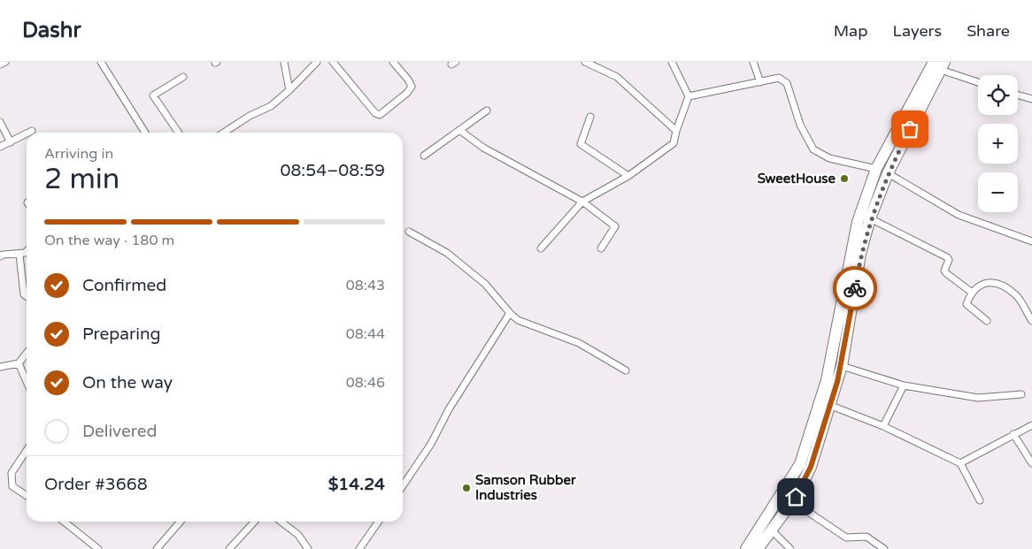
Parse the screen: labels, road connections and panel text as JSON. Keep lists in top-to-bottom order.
{
  "places": ["SweetHouse", "Samson Rubber Industries"],
  "page": {
    "header": "Dashr",
    "nav": ["Map", "Layers", "Share"],
    "map_buttons": ["+", "−"],
    "heading": ["2 min", "Arriving in", "08:54–08:59"],
    "panel": ["Order #3668", "$14.24"],
    "bar": "On the way · 180 m",
    "list": [
      ["Confirmed", "08:43"],
      ["Preparing", "08:44"],
      ["On the way", "08:46"],
      "Delivered"
    ]
  }
}
